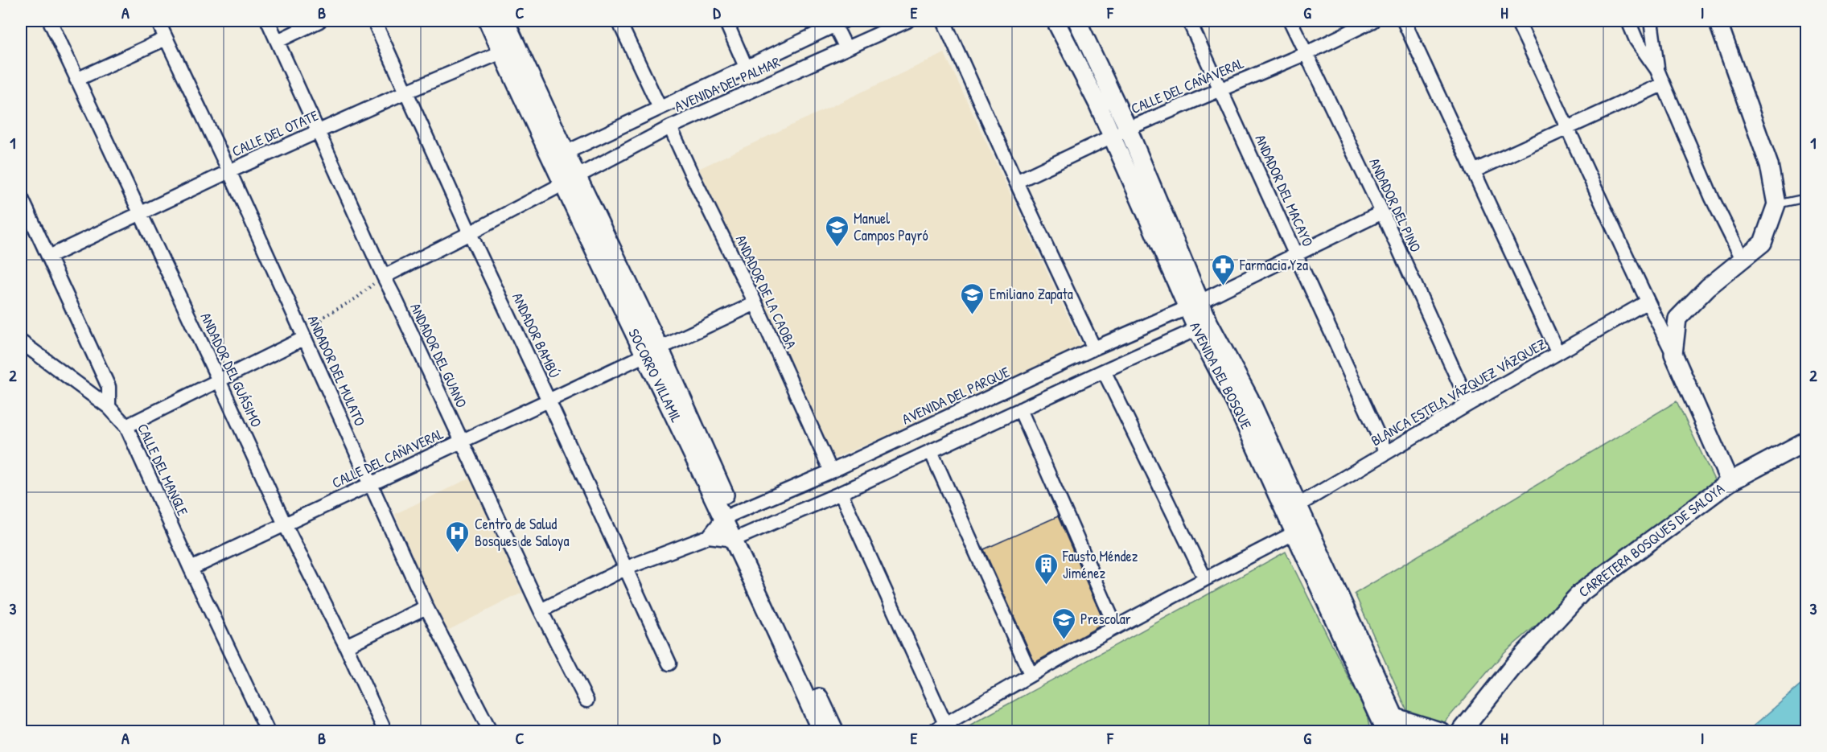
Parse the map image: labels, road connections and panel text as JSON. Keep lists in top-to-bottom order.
{
  "streets": {
    "main road": ["CARRETERA BOSQUES DE SALOYA"],
    "street": [
      "AVENIDA DEL PALMAR",
      "CALLE DEL CAÑAVERAL",
      "CALLE DEL OTATE",
      "ANDADOR DEL MACAYO",
      "ANDADOR DEL PINO",
      "ANDADOR DE LA CAOBA",
      "ANDADOR BAMBÚ",
      "ANDADOR DEL GUANO",
      "ANDADOR DEL GUÁSIMO",
      "ANDADOR DEL MULATO",
      "SOCORRO VILLAMIL",
      "AVENIDA DEL BOSQUE",
      "BLANCA ESTELA VÁZQUEZ VÁZQUEZ",
      "AVENIDA DEL PARQUE",
      "CALLE DEL MANGLE"
    ]
  },
  "crossings": [
    ["AVENIDA DEL PALMAR", "ANDADOR DE LA CAOBA"],
    ["AVENIDA DEL PALMAR", "ANDADOR BAMBÚ"],
    ["AVENIDA DEL PALMAR", "ANDADOR DEL GUANO"],
    ["AVENIDA DEL PALMAR", "SOCORRO VILLAMIL"],
    ["CALLE DEL CAÑAVERAL", "ANDADOR DEL MACAYO"],
    ["CALLE DEL CAÑAVERAL", "ANDADOR DEL PINO"],
    ["CALLE DEL CAÑAVERAL", "ANDADOR DE LA CAOBA"],
    ["CALLE DEL CAÑAVERAL", "ANDADOR BAMBÚ"],
    ["CALLE DEL CAÑAVERAL", "ANDADOR DEL GUANO"],
    ["CALLE DEL CAÑAVERAL", "ANDADOR DEL GUÁSIMO"],
    ["CALLE DEL CAÑAVERAL", "ANDADOR DEL MULATO"],
    ["CALLE DEL CAÑAVERAL", "SOCORRO VILLAMIL"],
    ["CALLE DEL CAÑAVERAL", "AVENIDA DEL BOSQUE"],
    ["CALLE DEL CAÑAVERAL", "CALLE DEL MANGLE"],
    ["CALLE DEL OTATE", "ANDADOR BAMBÚ"],
    ["CALLE DEL OTATE", "ANDADOR DEL GUANO"],
    ["CALLE DEL OTATE", "ANDADOR DEL GUÁSIMO"],
    ["CALLE DEL OTATE", "ANDADOR DEL MULATO"],
    ["CALLE DEL OTATE", "SOCORRO VILLAMIL"],
    ["ANDADOR DEL MACAYO", "BLANCA ESTELA VÁZQUEZ VÁZQUEZ"],
    ["ANDADOR DEL MACAYO", "AVENIDA DEL PARQUE"],
    ["ANDADOR DEL PINO", "BLANCA ESTELA VÁZQUEZ VÁZQUEZ"],
    ["ANDADOR DEL PINO", "AVENIDA DEL PARQUE"],
    ["ANDADOR DE LA CAOBA", "AVENIDA DEL PARQUE"],
    ["SOCORRO VILLAMIL", "AVENIDA DEL PARQUE"],
    ["AVENIDA DEL BOSQUE", "BLANCA ESTELA VÁZQUEZ VÁZQUEZ"],
    ["AVENIDA DEL BOSQUE", "AVENIDA DEL PARQUE"]
  ],
  "places": {
    "school or university": ["Manuel Campos Payró", "Emiliano Zapata", "Prescolar"],
    "pharmacy": ["Farmacia Yza"],
    "hospital": ["Centro de Salud Bosques de Saloya"],
    "building": ["Fausto Méndez Jiménez"]
  },
  "grid": {
    "columns": [
      "A",
      "B",
      "C",
      "D",
      "E",
      "F",
      "G",
      "H",
      "I"
    ],
    "rows": ["1", "2", "3"]
  }
}
